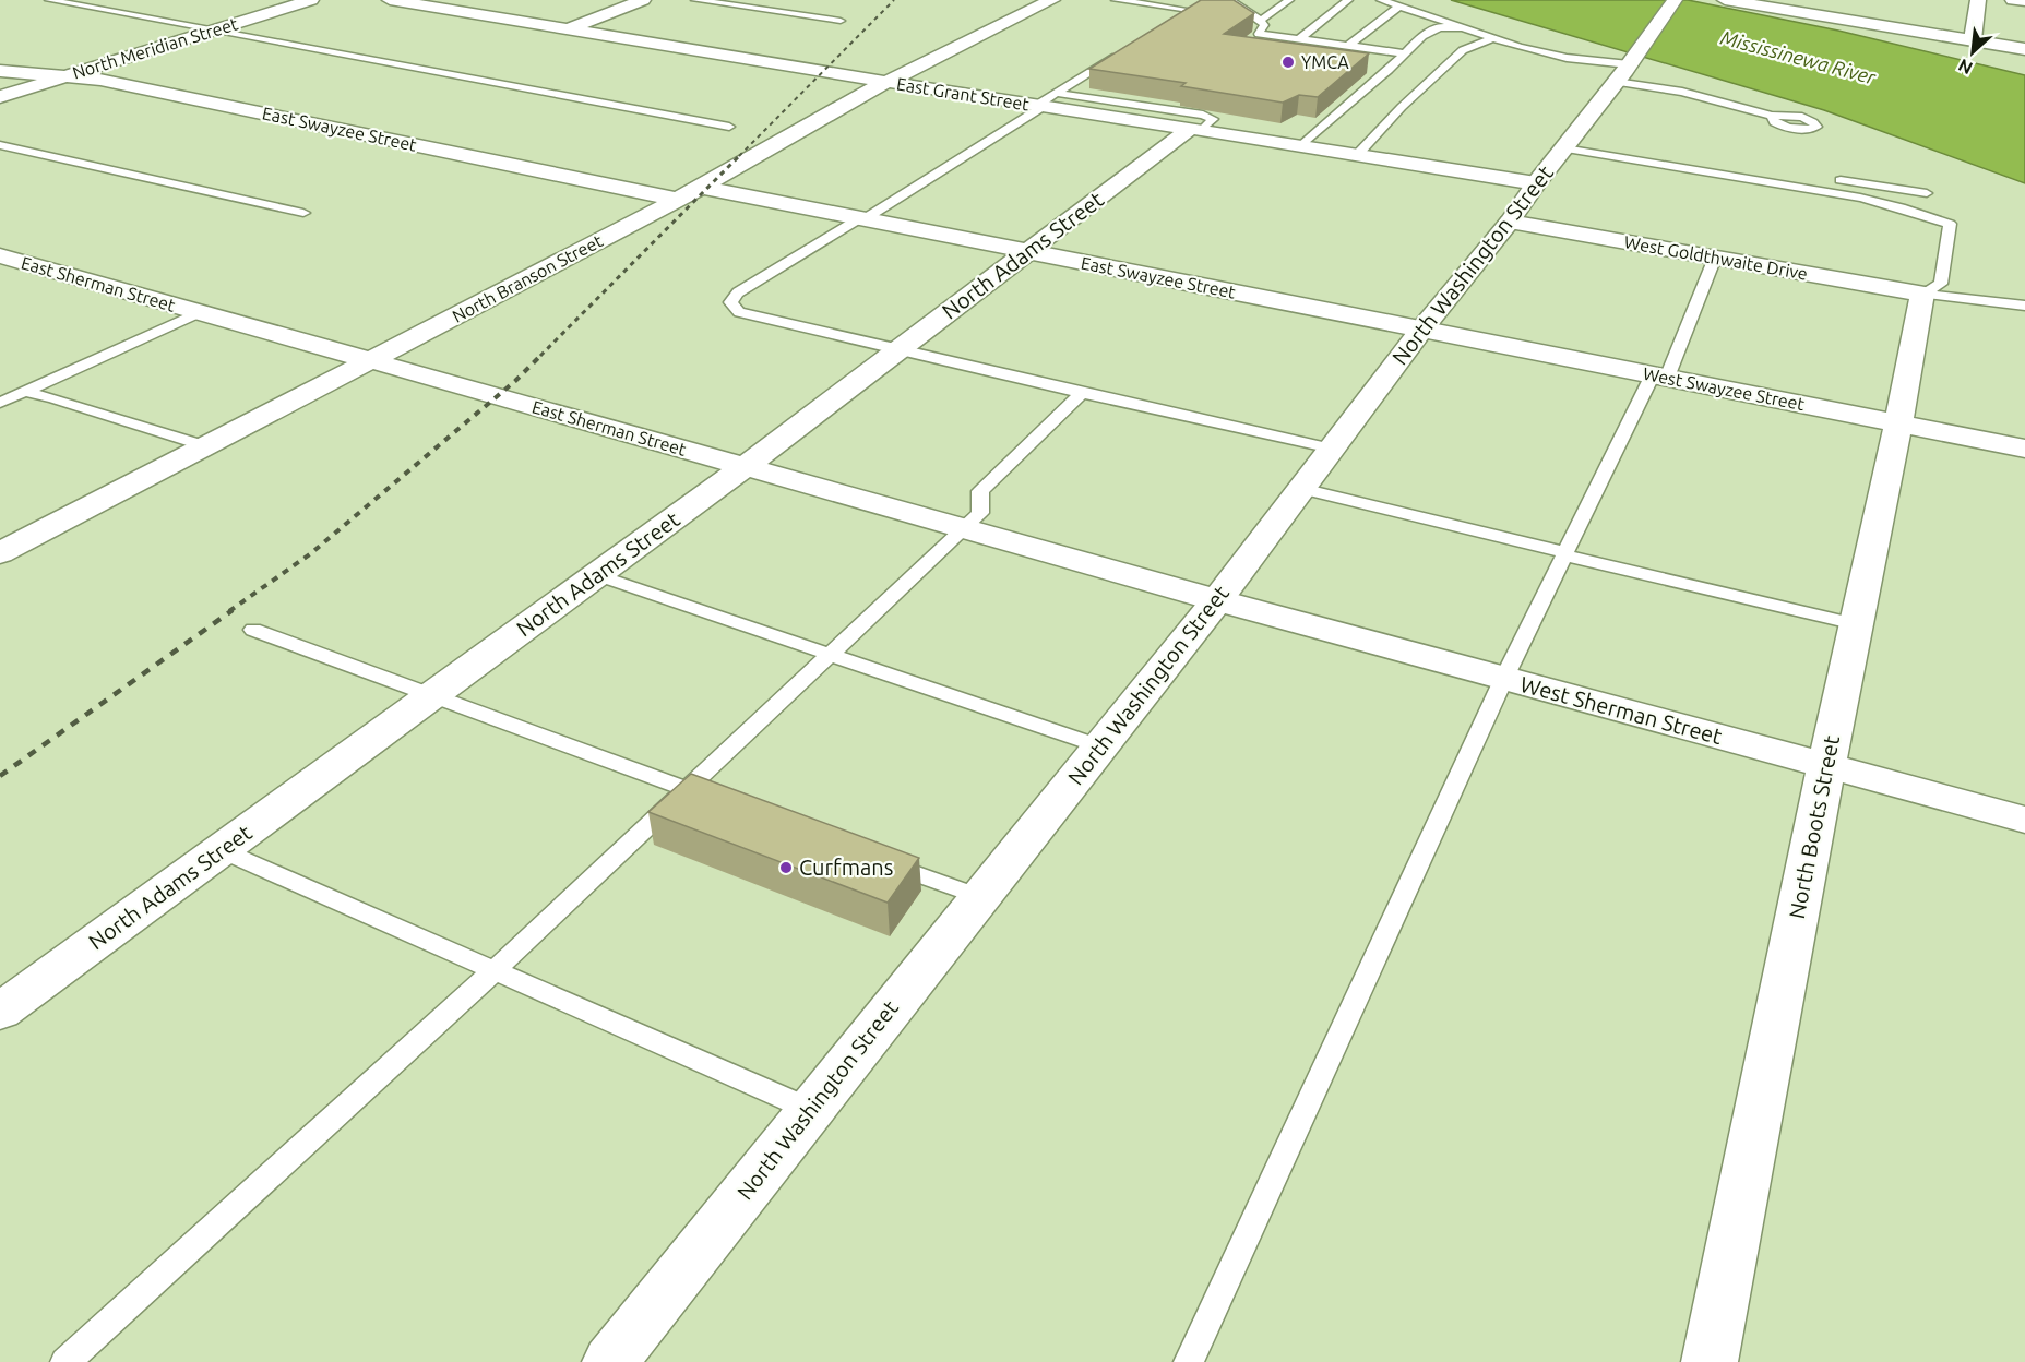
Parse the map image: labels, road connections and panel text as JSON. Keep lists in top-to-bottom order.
{
  "streets": {
    "street": [
      "North Meridian Street",
      "East Grant Street",
      "East Swayzee Street",
      "North Adams Street",
      "West Goldthwaite Drive",
      "North Washington Street",
      "North Branson Street",
      "East Sherman Street",
      "West Swayzee Street",
      "West Sherman Street",
      "North Boots Street"
    ]
  },
  "crossings": [
    ["North Meridian Street", "East Swayzee Street"],
    ["East Grant Street", "North Adams Street"],
    ["East Grant Street", "North Washington Street"],
    ["East Grant Street", "North Branson Street"],
    ["East Swayzee Street", "North Adams Street"],
    ["East Swayzee Street", "North Washington Street"],
    ["East Swayzee Street", "North Branson Street"],
    ["East Swayzee Street", "West Swayzee Street"],
    ["North Adams Street", "East Sherman Street"],
    ["West Goldthwaite Drive", "North Washington Street"],
    ["West Goldthwaite Drive", "North Boots Street"],
    ["North Washington Street", "East Sherman Street"],
    ["North Washington Street", "West Swayzee Street"],
    ["North Washington Street", "West Sherman Street"],
    ["North Branson Street", "East Sherman Street"],
    ["East Sherman Street", "West Sherman Street"],
    ["West Swayzee Street", "North Boots Street"],
    ["West Sherman Street", "North Boots Street"]
  ],
  "water": ["Mississinewa River"],
  "places": ["YMCA", "Curfmans"],
  "north": "bottom left"
}
